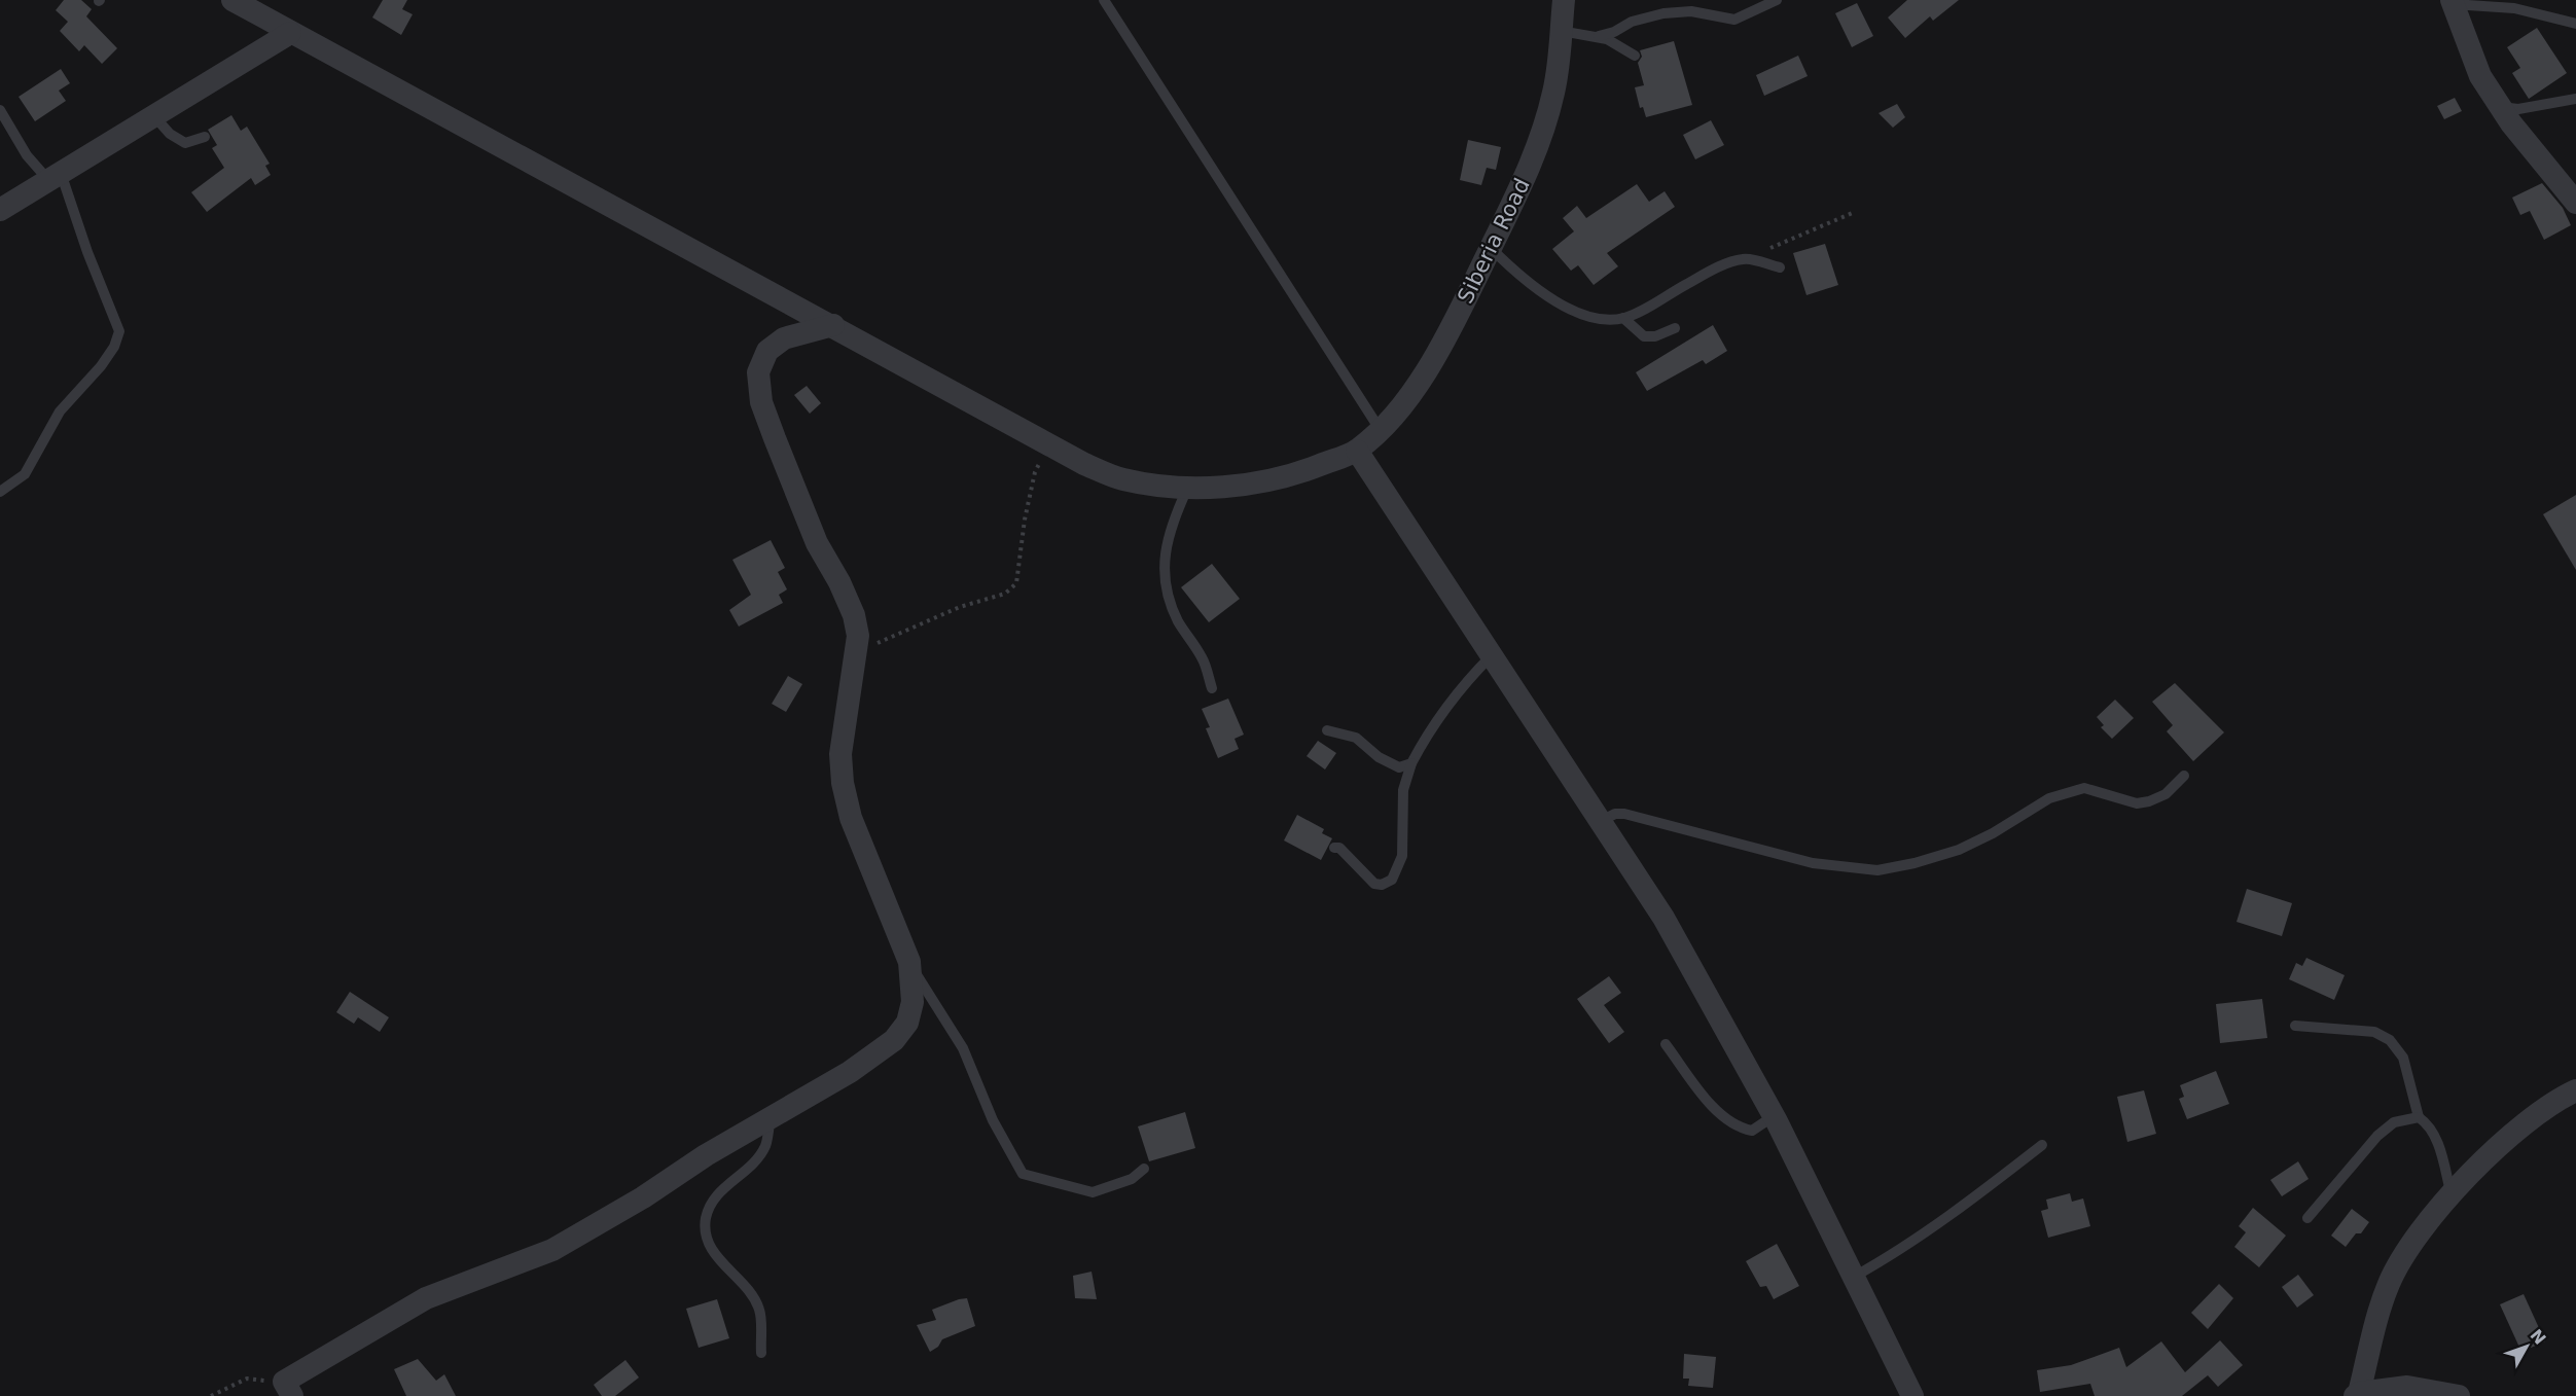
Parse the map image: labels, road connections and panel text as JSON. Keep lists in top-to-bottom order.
{
  "streets": {
    "street": ["Siberia Road"]
  },
  "north": "top right"
}
